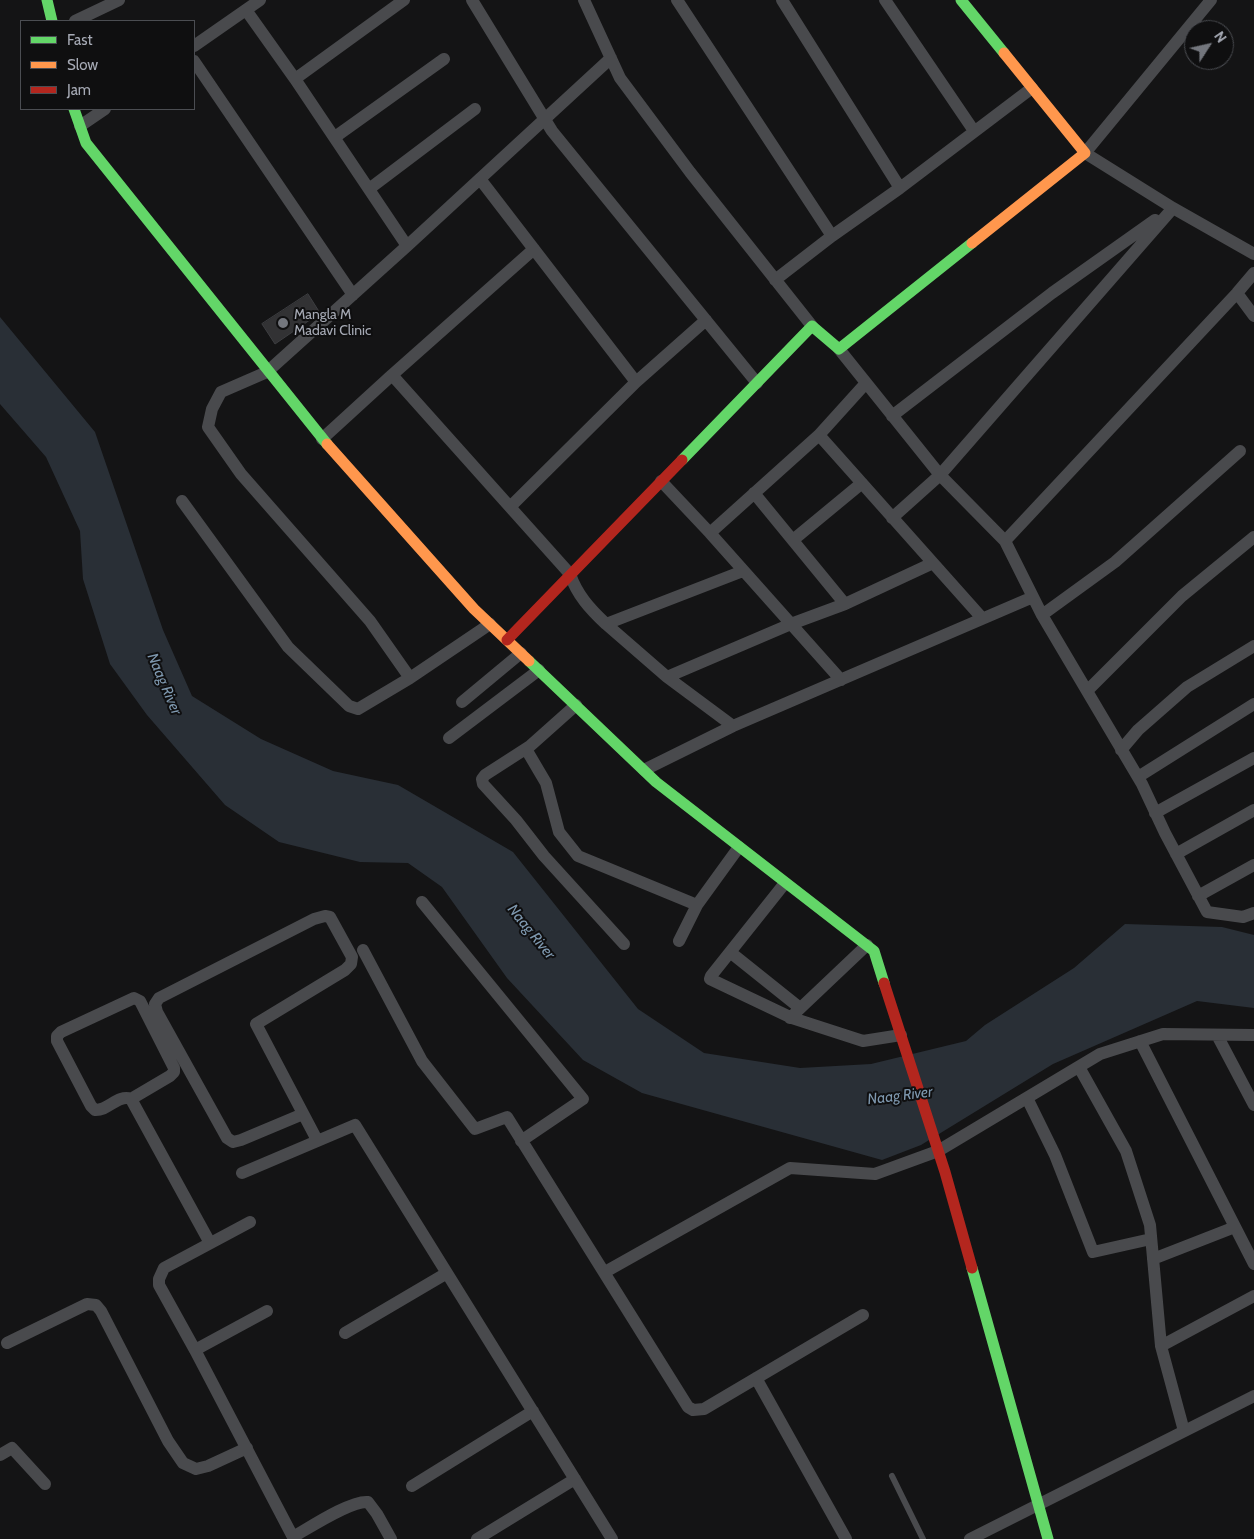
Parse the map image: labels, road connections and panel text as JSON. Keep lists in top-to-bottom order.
{
  "water": ["Naag River"],
  "places": ["Mangla M Madavi Clinic"],
  "legend": ["Fast", "Slow", "Jam"],
  "north": "top right"
}
